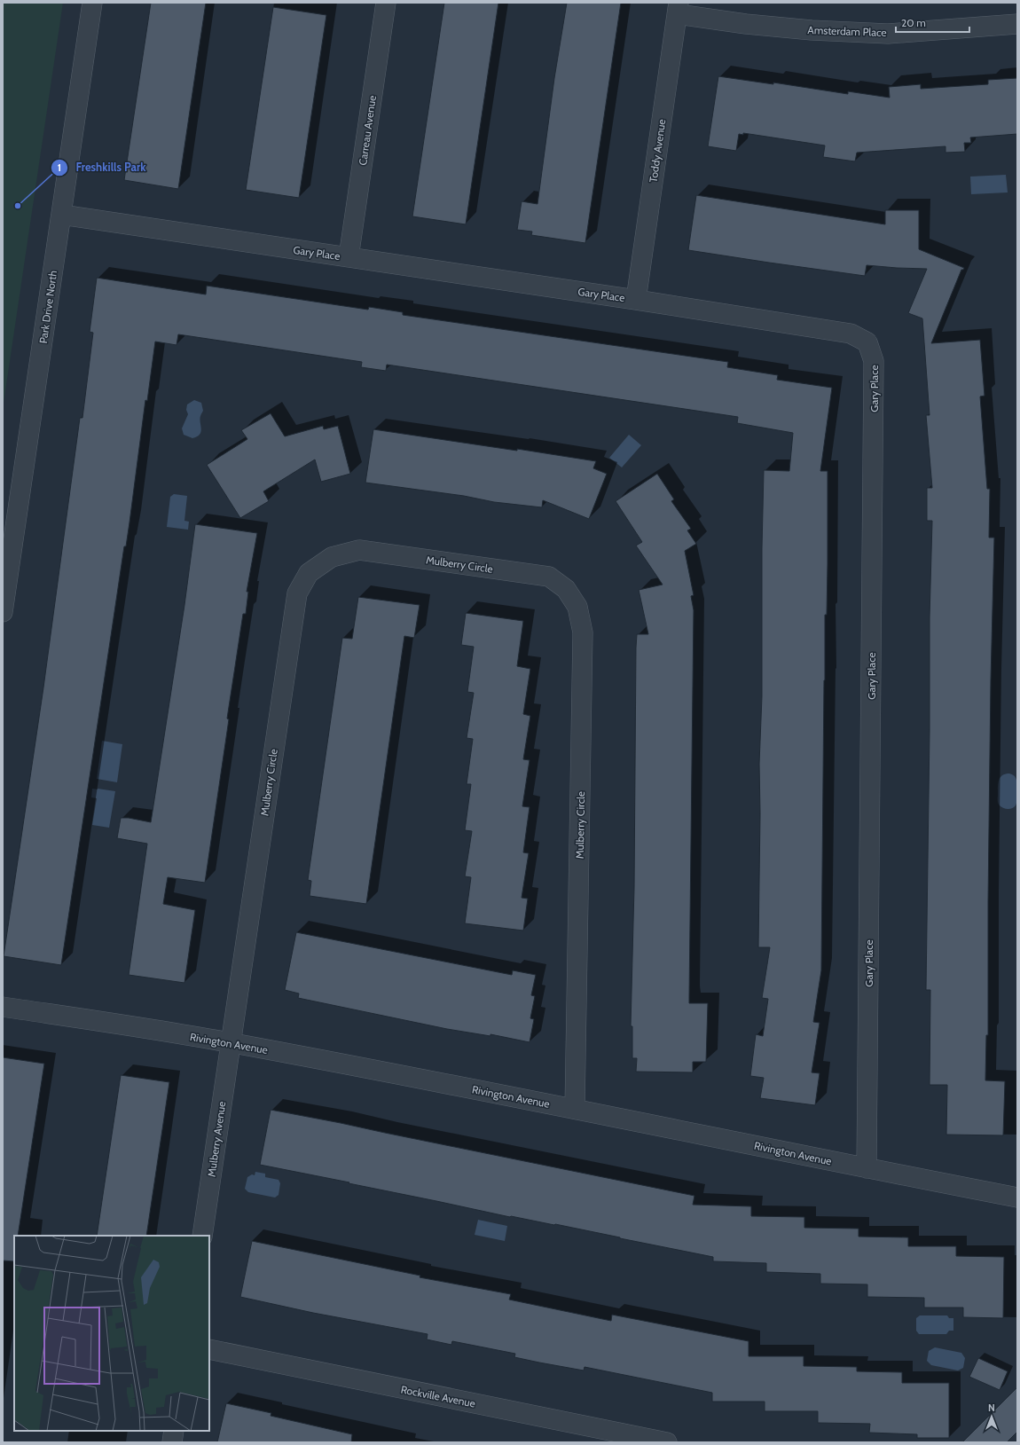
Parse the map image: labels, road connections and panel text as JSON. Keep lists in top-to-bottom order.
{
  "streets": {
    "street": [
      "Amsterdam Place",
      "Carreau Avenue",
      "Toddy Avenue",
      "Gary Place",
      "Park Drive North",
      "Mulberry Circle",
      "Rivington Avenue",
      "Mulberry Avenue",
      "Rockville Avenue"
    ]
  },
  "crossings": [
    ["Amsterdam Place", "Toddy Avenue"],
    ["Carreau Avenue", "Gary Place"],
    ["Toddy Avenue", "Gary Place"],
    ["Gary Place", "Park Drive North"],
    ["Gary Place", "Rivington Avenue"],
    ["Mulberry Circle", "Rivington Avenue"],
    ["Mulberry Circle", "Mulberry Avenue"],
    ["Rivington Avenue", "Mulberry Avenue"]
  ],
  "places": ["Freshkills Park"],
  "scale_bar": "20 m",
  "north": "top"
}
